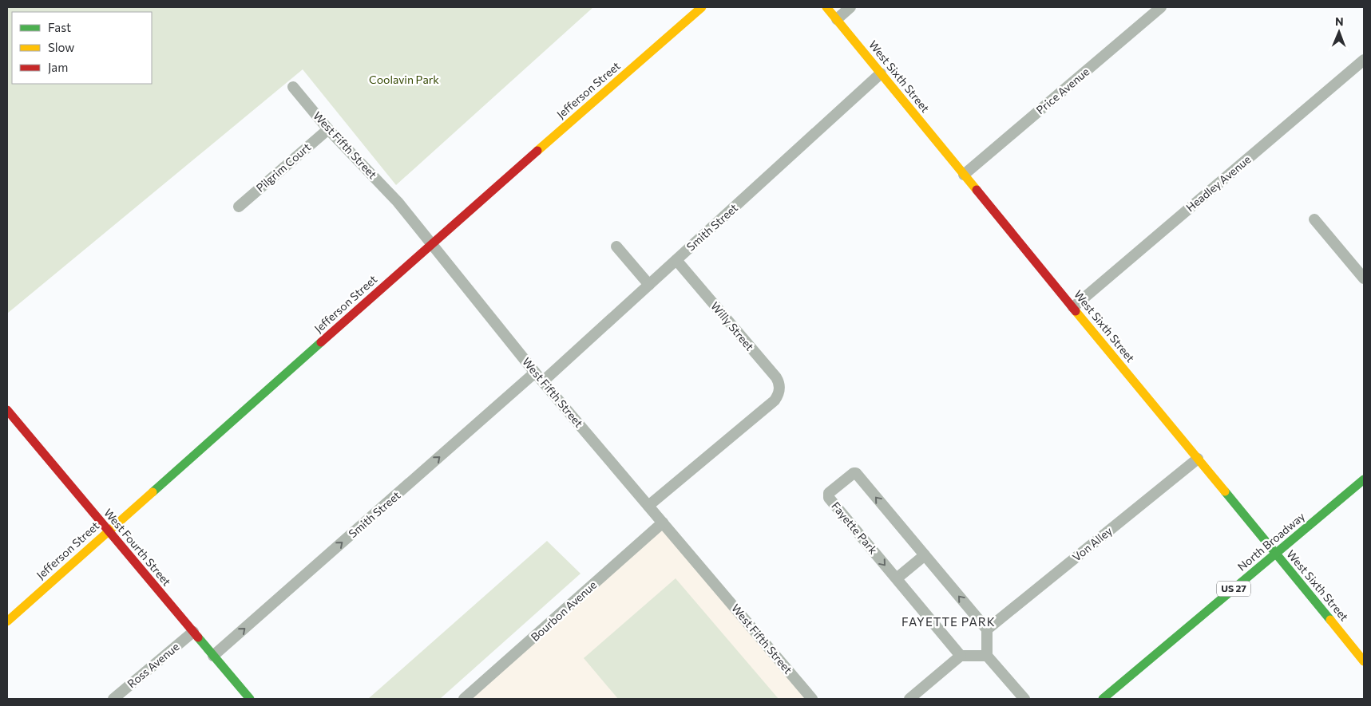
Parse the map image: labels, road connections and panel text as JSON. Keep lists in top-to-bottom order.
{
  "streets": {
    "street": [
      "West Sixth Street",
      "Jefferson Street",
      "Price Avenue",
      "West Fifth Street",
      "Pilgrim Court",
      "Headley Avenue",
      "Smith Street",
      "Willy Street",
      "Fayette Park",
      "North Broadway",
      "Von Alley",
      "West Fourth Street",
      "US 27",
      "Bourbon Avenue",
      "Ross Avenue"
    ]
  },
  "crossings": [
    ["West Sixth Street", "Price Avenue"],
    ["West Sixth Street", "Headley Avenue"],
    ["West Sixth Street", "Smith Street"],
    ["West Sixth Street", "North Broadway"],
    ["West Sixth Street", "Von Alley"],
    ["Jefferson Street", "West Fifth Street"],
    ["Jefferson Street", "West Fourth Street"],
    ["West Fifth Street", "Pilgrim Court"],
    ["West Fifth Street", "Smith Street"],
    ["West Fifth Street", "Willy Street"],
    ["West Fifth Street", "Bourbon Avenue"],
    ["Smith Street", "Willy Street"],
    ["Smith Street", "West Fourth Street"],
    ["Fayette Park", "Von Alley"],
    ["West Fourth Street", "Ross Avenue"]
  ],
  "one_way": ["Smith Street"],
  "districts": ["FAYETTE PARK"],
  "parks": ["Coolavin Park"],
  "legend": ["Fast", "Slow", "Jam"],
  "north": "top"
}
